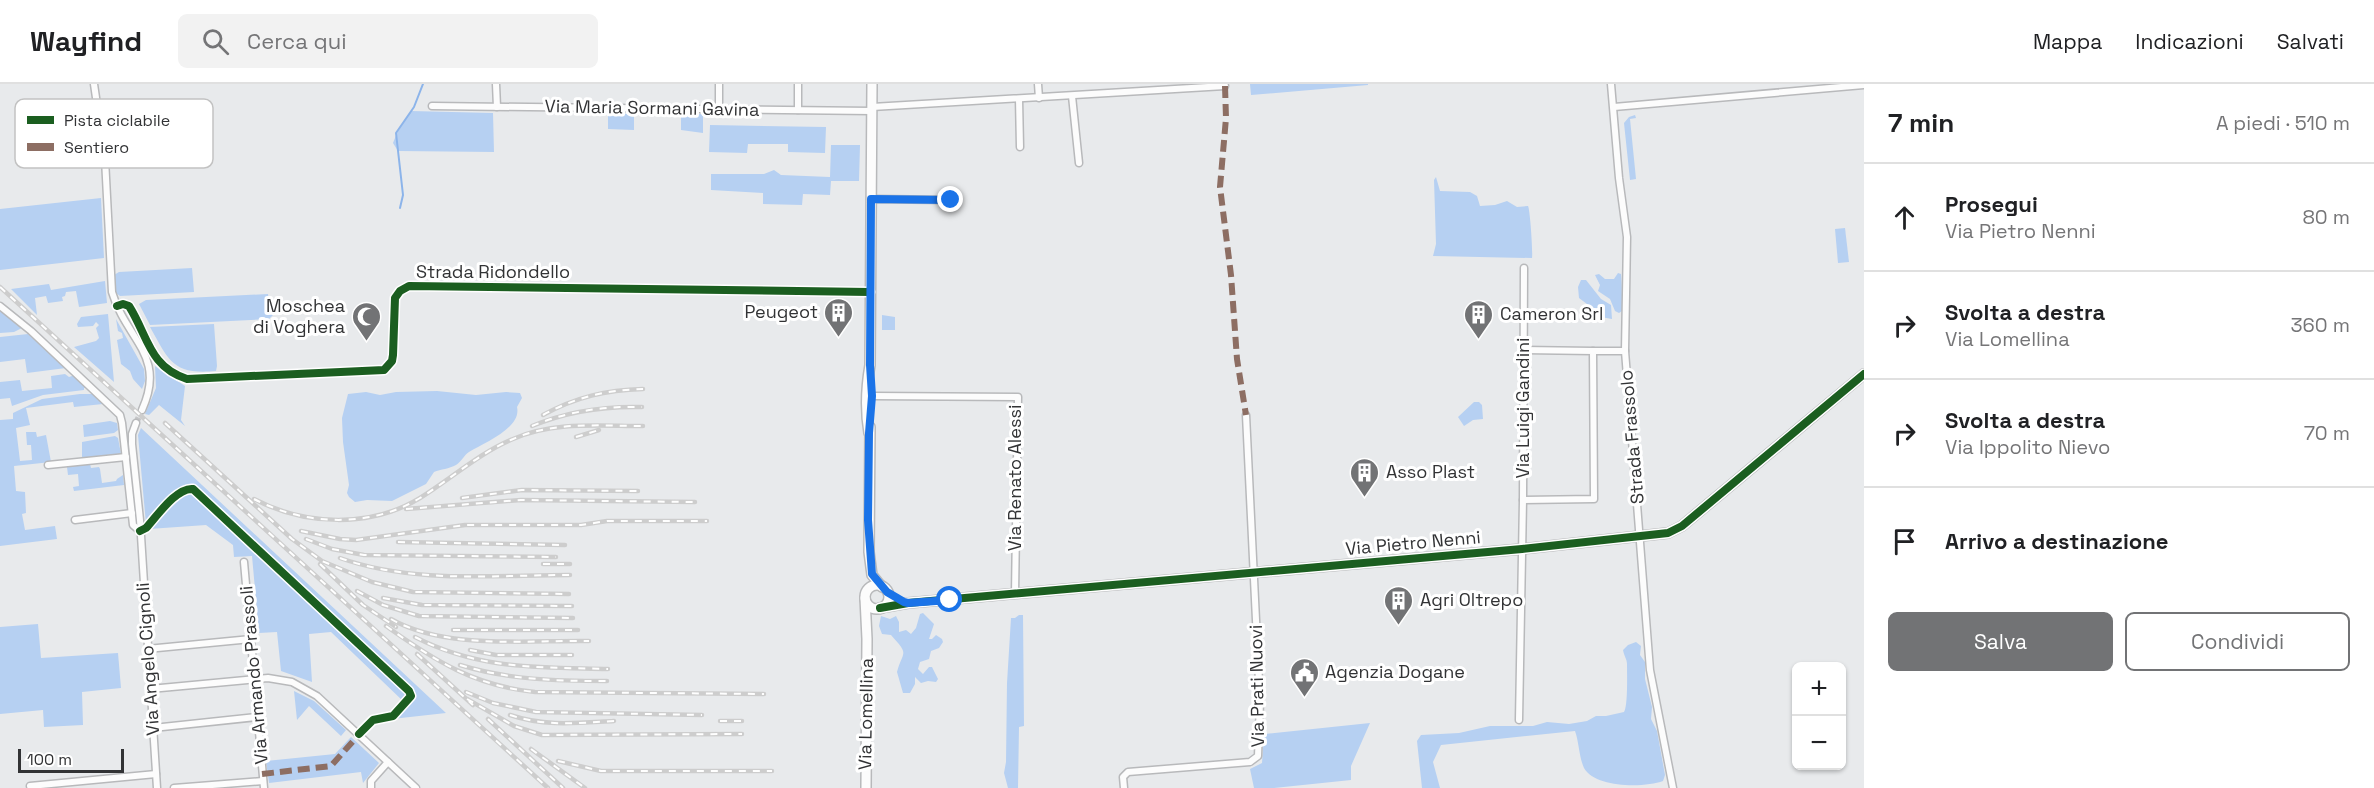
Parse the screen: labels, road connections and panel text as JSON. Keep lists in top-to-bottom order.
{
  "streets": {
    "street": [
      "Via Maria Sormani Gavina",
      "Strada Ridondello",
      "Via Luigi Gandini",
      "Strada Frassolo",
      "Via Renato Alessi",
      "Via Pietro Nenni",
      "Via Angelo Cignoli",
      "Via Armando Prassoli",
      "Via Prati Nuovi",
      "Via Lomellina"
    ]
  },
  "crossings": [
    ["Via Maria Sormani Gavina", "Via Lomellina"],
    ["Strada Ridondello", "Via Lomellina"],
    ["Via Luigi Gandini", "Via Pietro Nenni"],
    ["Strada Frassolo", "Via Pietro Nenni"],
    ["Via Renato Alessi", "Via Pietro Nenni"],
    ["Via Renato Alessi", "Via Lomellina"],
    ["Via Pietro Nenni", "Via Prati Nuovi"],
    ["Via Pietro Nenni", "Via Lomellina"]
  ],
  "places": {
    "building": [
      "Peugeot",
      "Cameron Srl",
      "Asso Plast",
      "Agri Oltrepo"
    ],
    "mosque": ["Moschea di Voghera"],
    "public building": ["Agenzia Dogane"]
  },
  "legend": ["Pista ciclabile", "Sentiero"],
  "scale_bar": "100 m",
  "page": {
    "header": "Wayfind",
    "search": "Cerca qui",
    "nav": ["Mappa", "Indicazioni", "Salvati"],
    "heading": ["7 min", "A piedi · 510 m"],
    "list": [
      ["Prosegui", "Via Pietro Nenni", "80 m"],
      ["Svolta a destra", "Via Lomellina", "360 m"],
      ["Svolta a destra", "Via Ippolito Nievo", "70 m"],
      "Arrivo a destinazione"
    ],
    "buttons": ["Salva", "Condividi"],
    "map_buttons": ["+", "−"],
    "scale": "100 m"
  }
}
